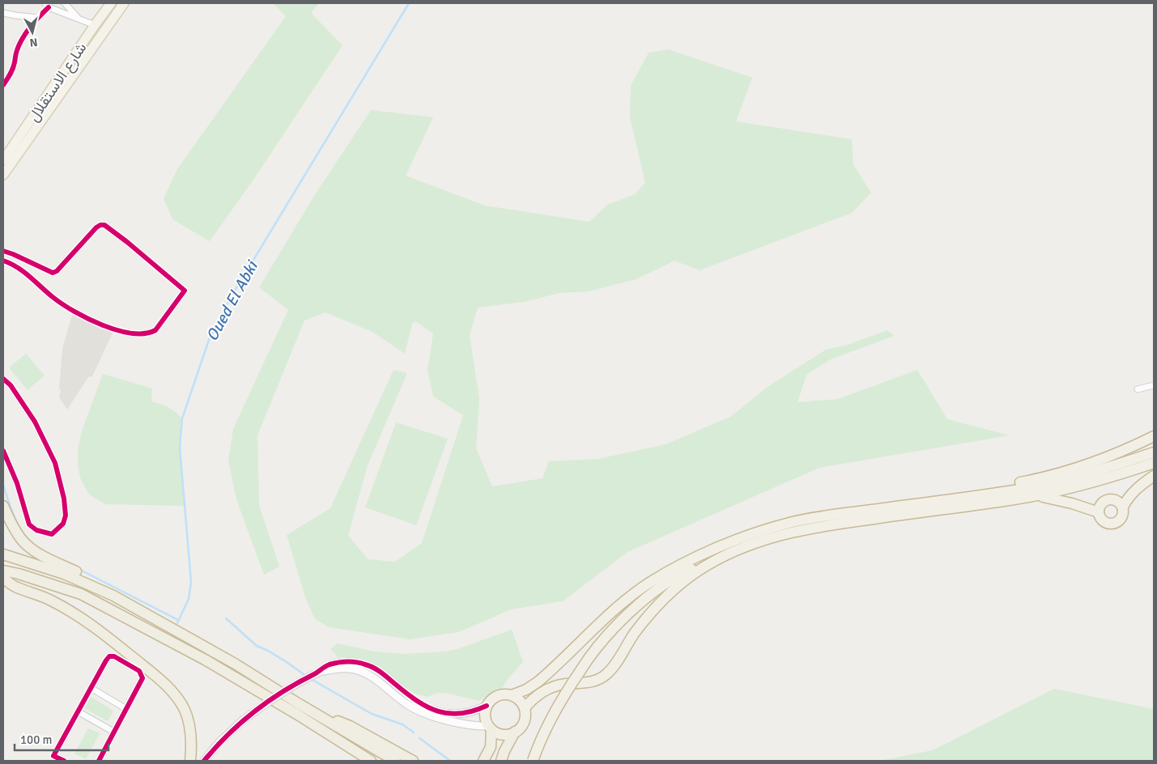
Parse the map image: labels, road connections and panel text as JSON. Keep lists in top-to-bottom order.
{
  "streets": {
    "main road": ["شارع الاستقلال"]
  },
  "water": ["Oued El Abki"],
  "scale_bar": "100 m",
  "north": "bottom"
}
